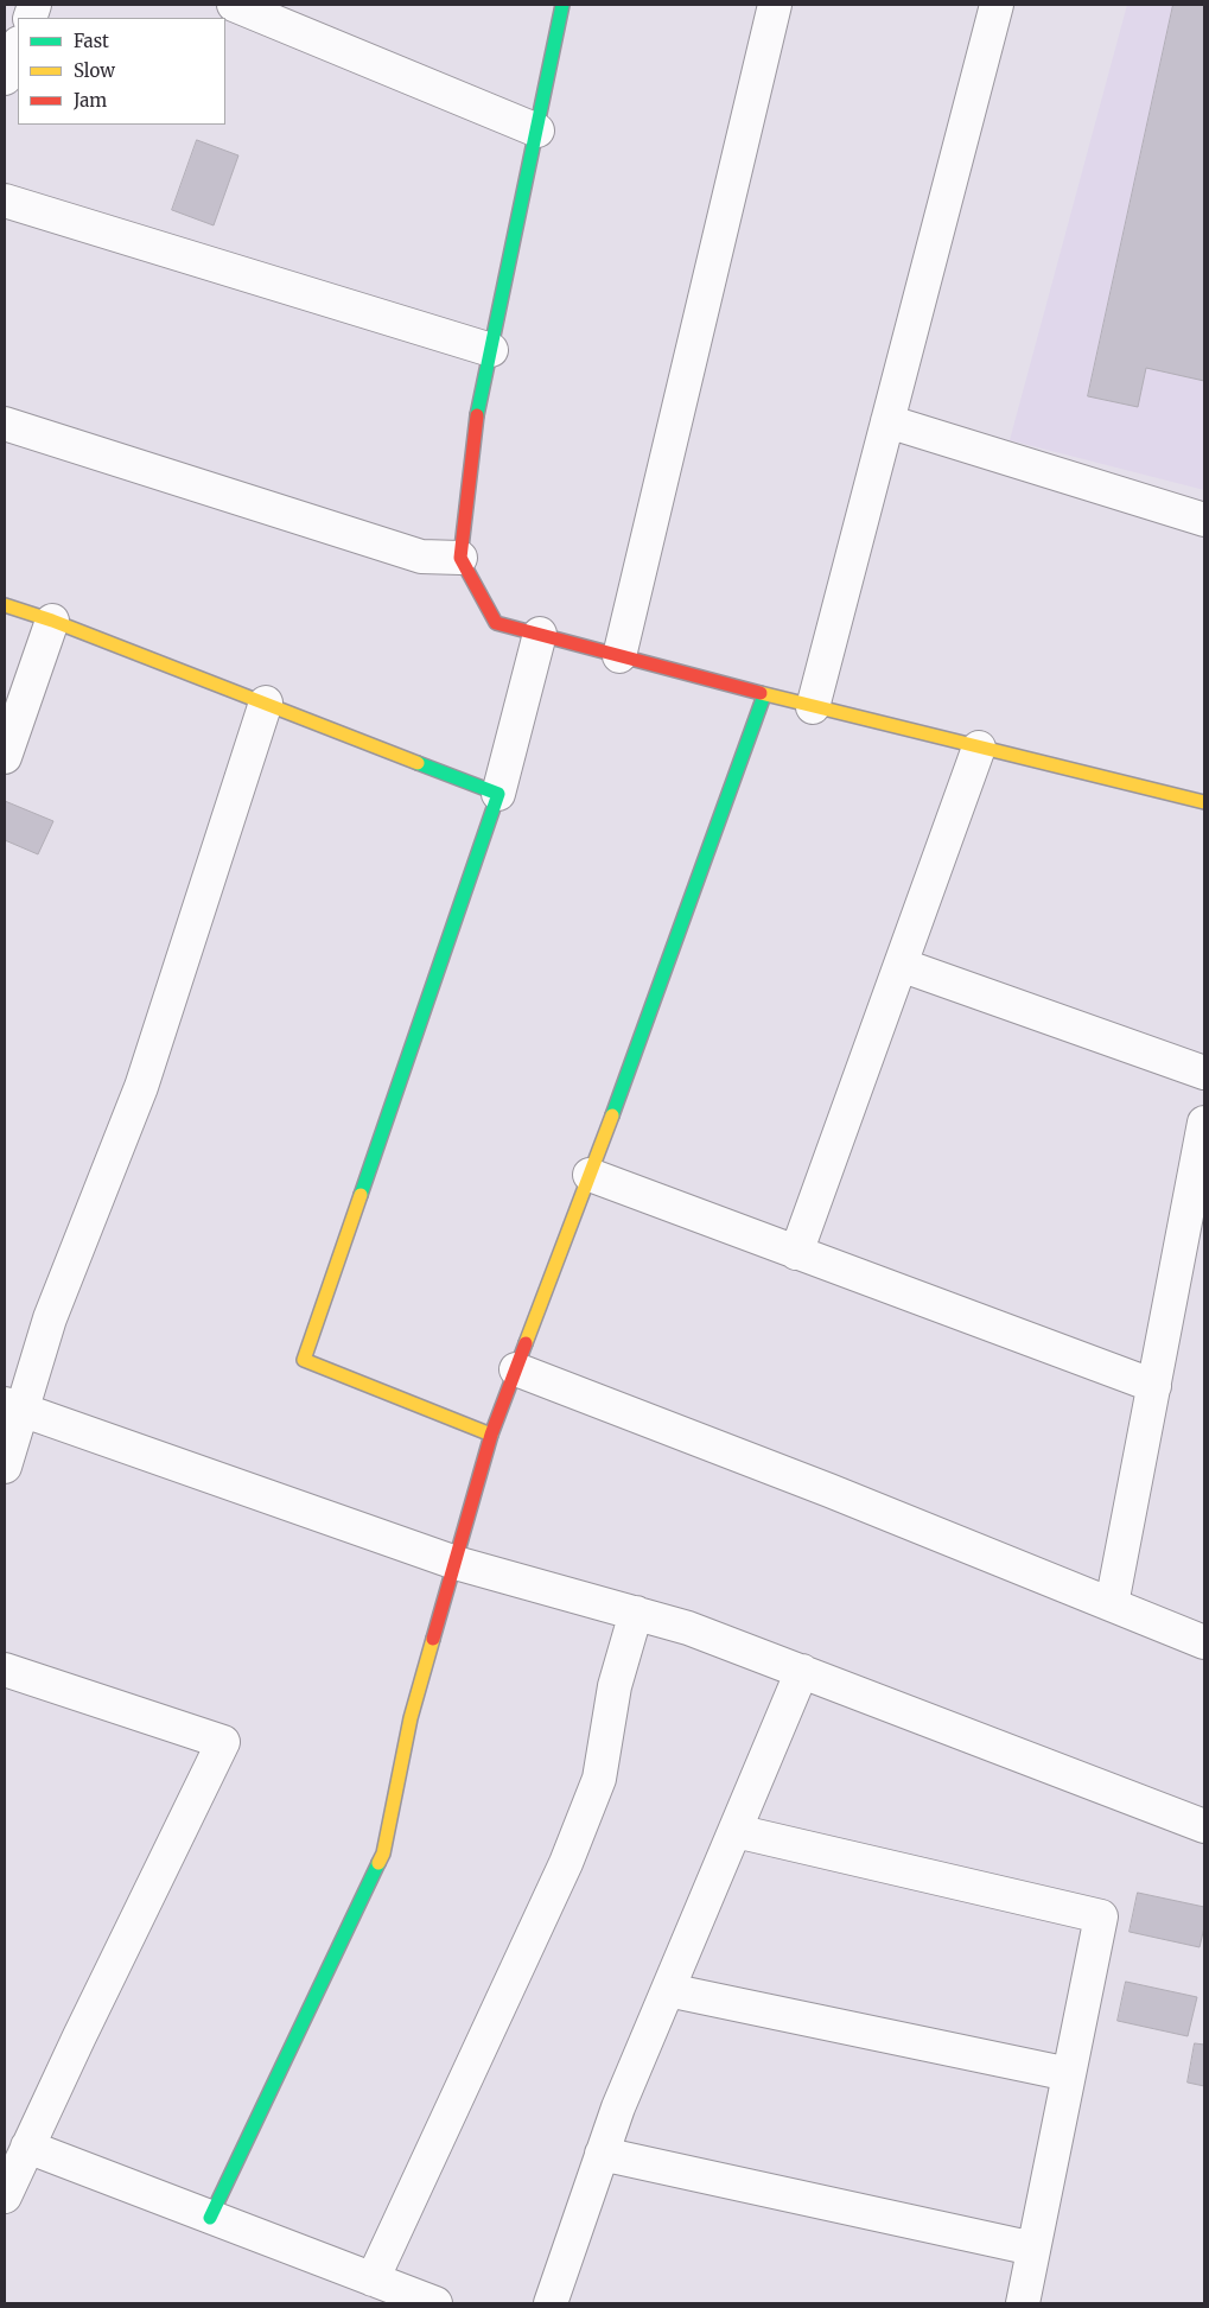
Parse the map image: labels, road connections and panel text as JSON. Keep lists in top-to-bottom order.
{
  "legend": ["Fast", "Slow", "Jam"]
}
